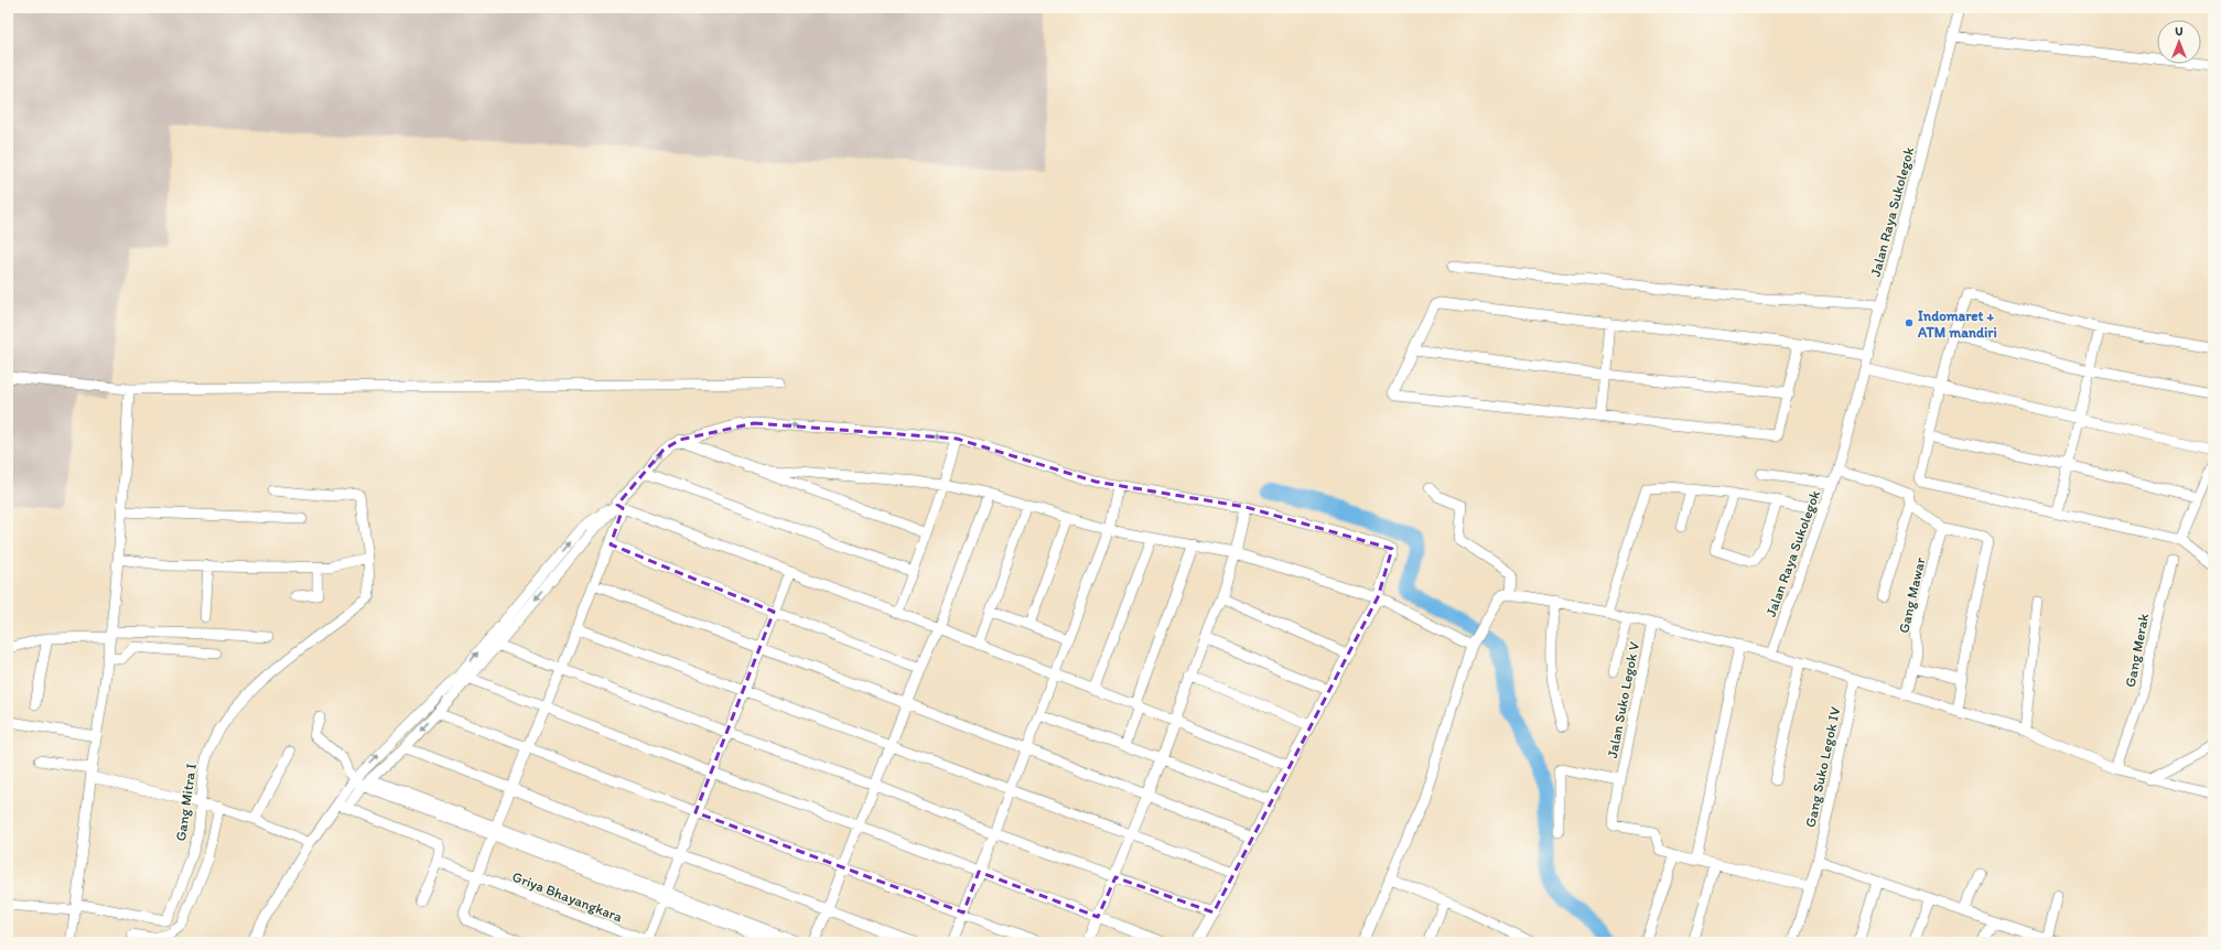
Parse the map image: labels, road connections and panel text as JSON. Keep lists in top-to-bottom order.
{
  "streets": {
    "street": [
      "Jalan Raya Sukolegok",
      "Gang Mawar",
      "Gang Merak",
      "Jalan Suko Legok V",
      "Gang Suko Legok IV",
      "Gang Mitra I",
      "Griya Bhayangkara"
    ]
  },
  "places": ["Indomaret + ATM mandiri"],
  "north": "top"
}
